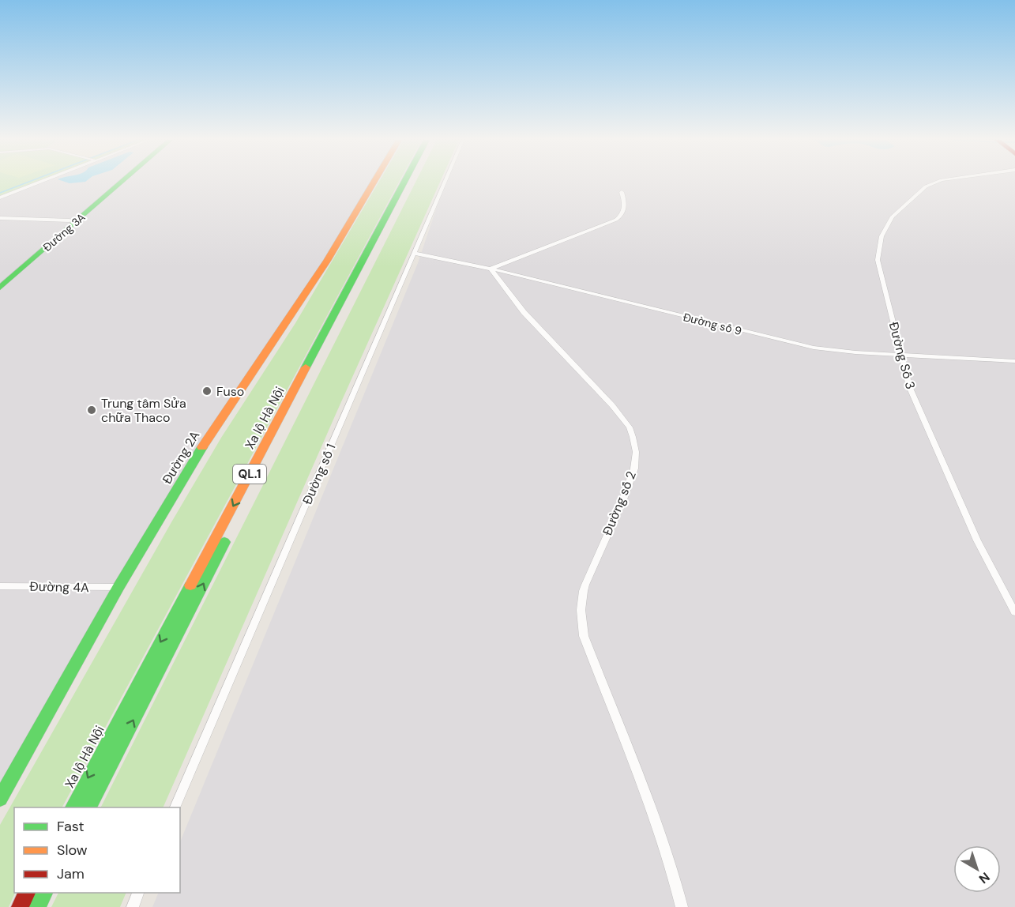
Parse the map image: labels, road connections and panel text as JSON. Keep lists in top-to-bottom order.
{
  "streets": {
    "main road": [
      "Đường 3A",
      "Xa lộ Hà Nội",
      "Đường 2A",
      "QL.1"
    ],
    "street": [
      "Đường số 9",
      "Đường Số 3",
      "Đường số 1",
      "Đường số 2",
      "Đường 4A"
    ]
  },
  "crossings": [
    ["Đường số 9", "Đường Số 3"],
    ["Đường số 9", "Đường số 1"],
    ["Đường số 9", "Đường số 2"],
    ["Đường 2A", "Đường 4A"]
  ],
  "places": ["Fuso", "Trung tâm Sửa chữa Thaco"],
  "legend": ["Fast", "Slow", "Jam"],
  "north": "bottom right"
}
